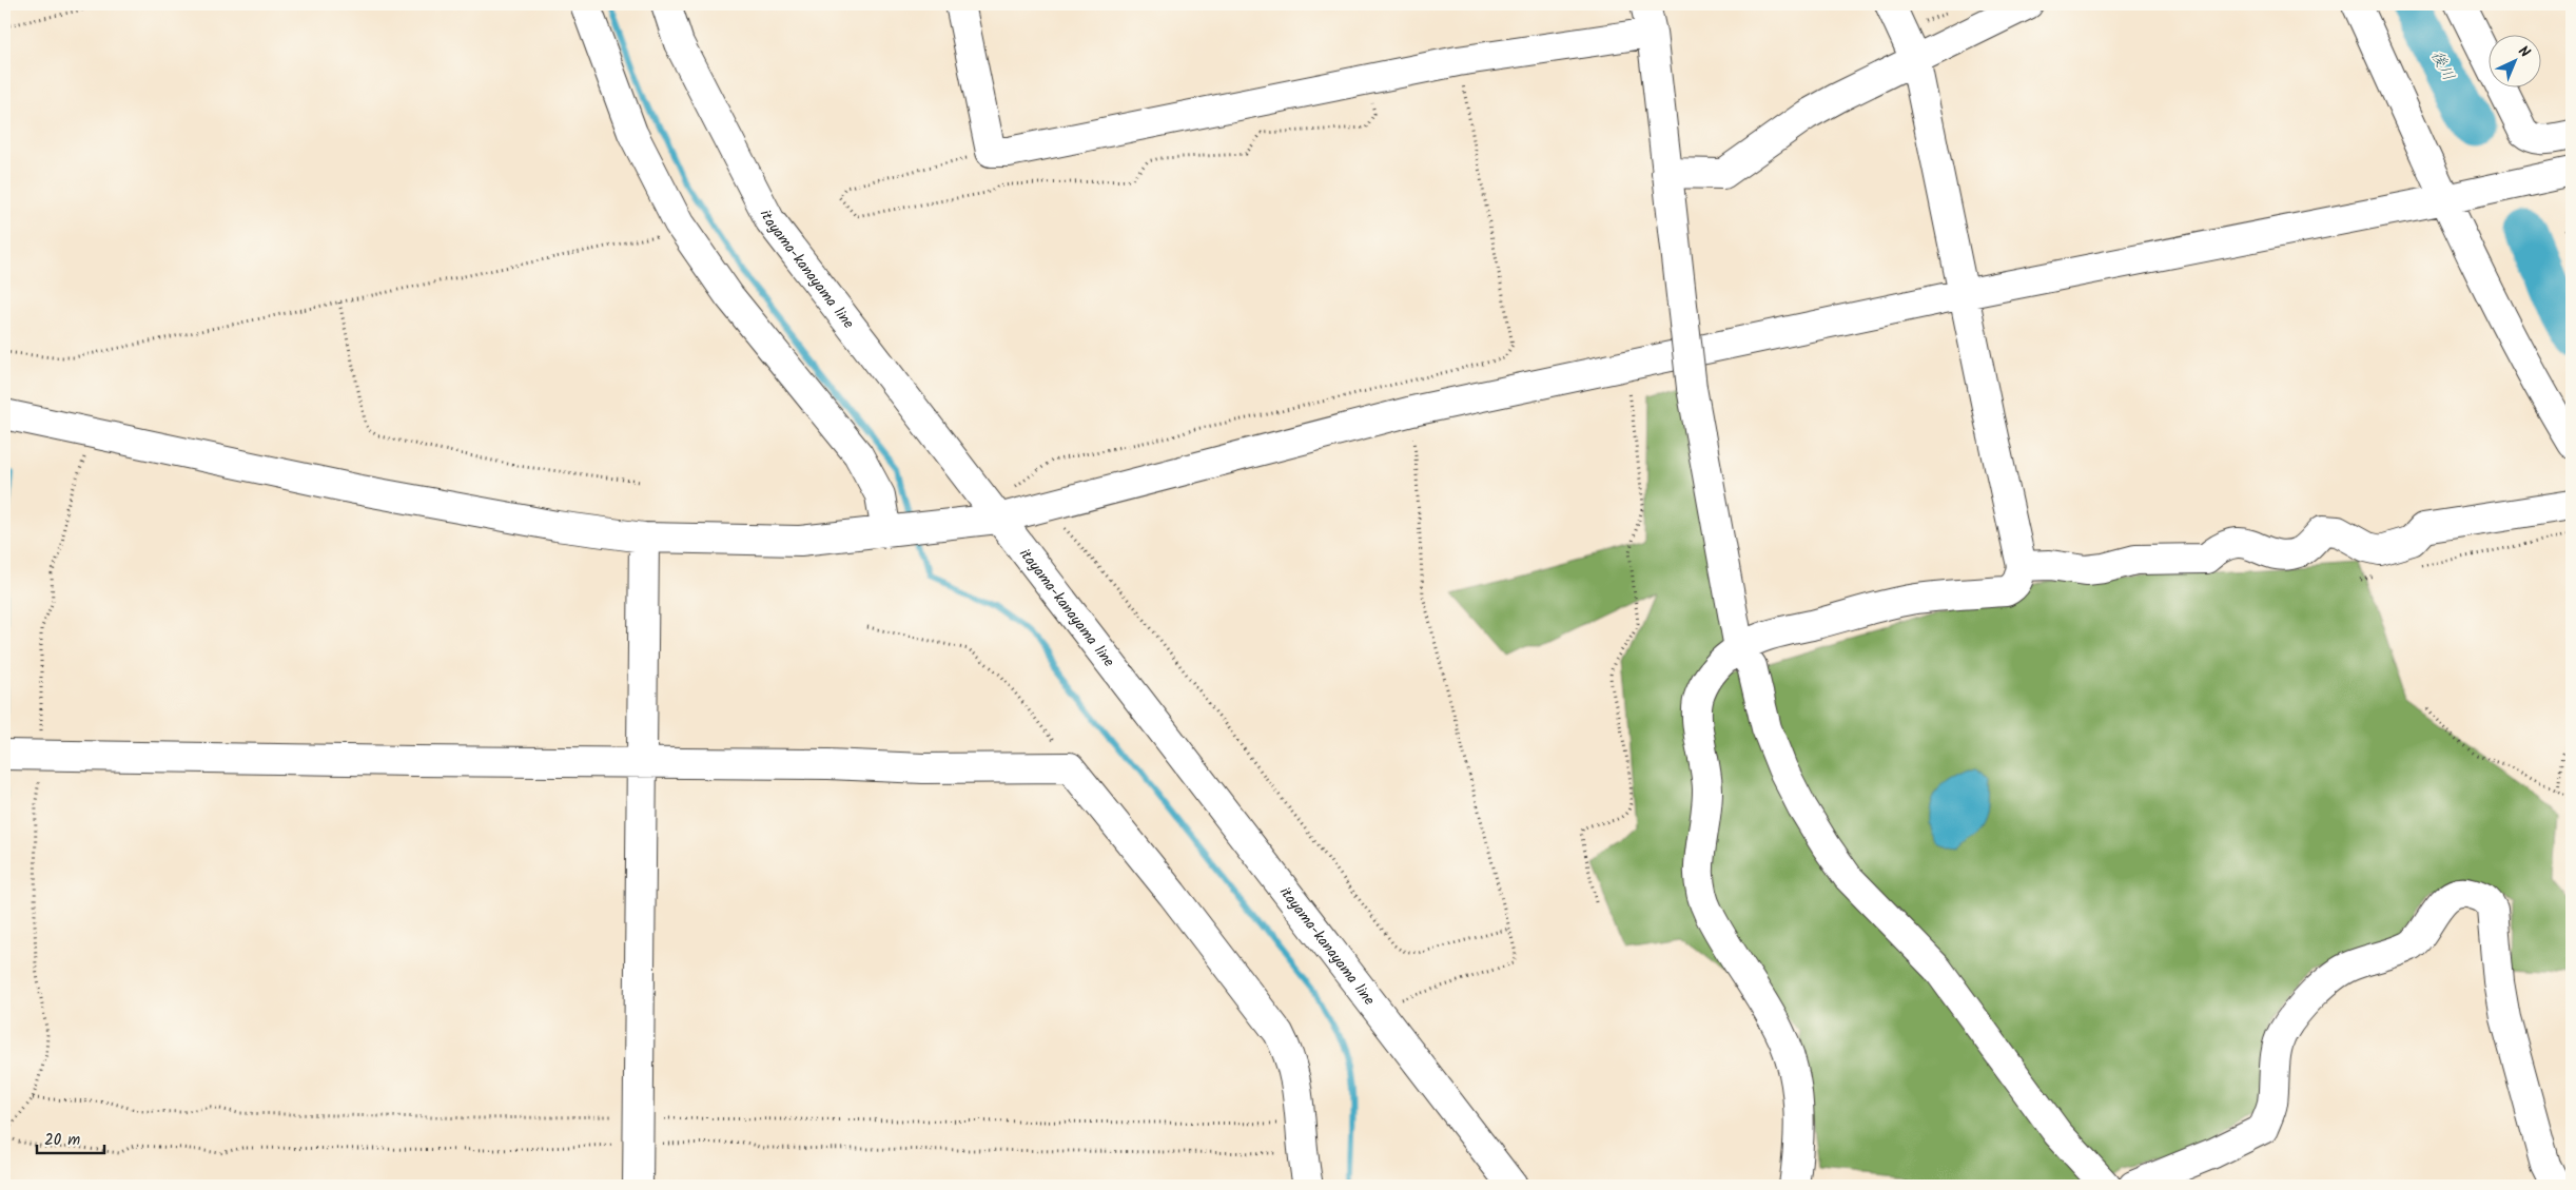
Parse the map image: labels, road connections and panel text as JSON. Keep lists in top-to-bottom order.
{
  "streets": {
    "street": ["itayama-kanayama line"]
  },
  "water": ["後川"],
  "scale_bar": "20 m",
  "north": "top right"
}
